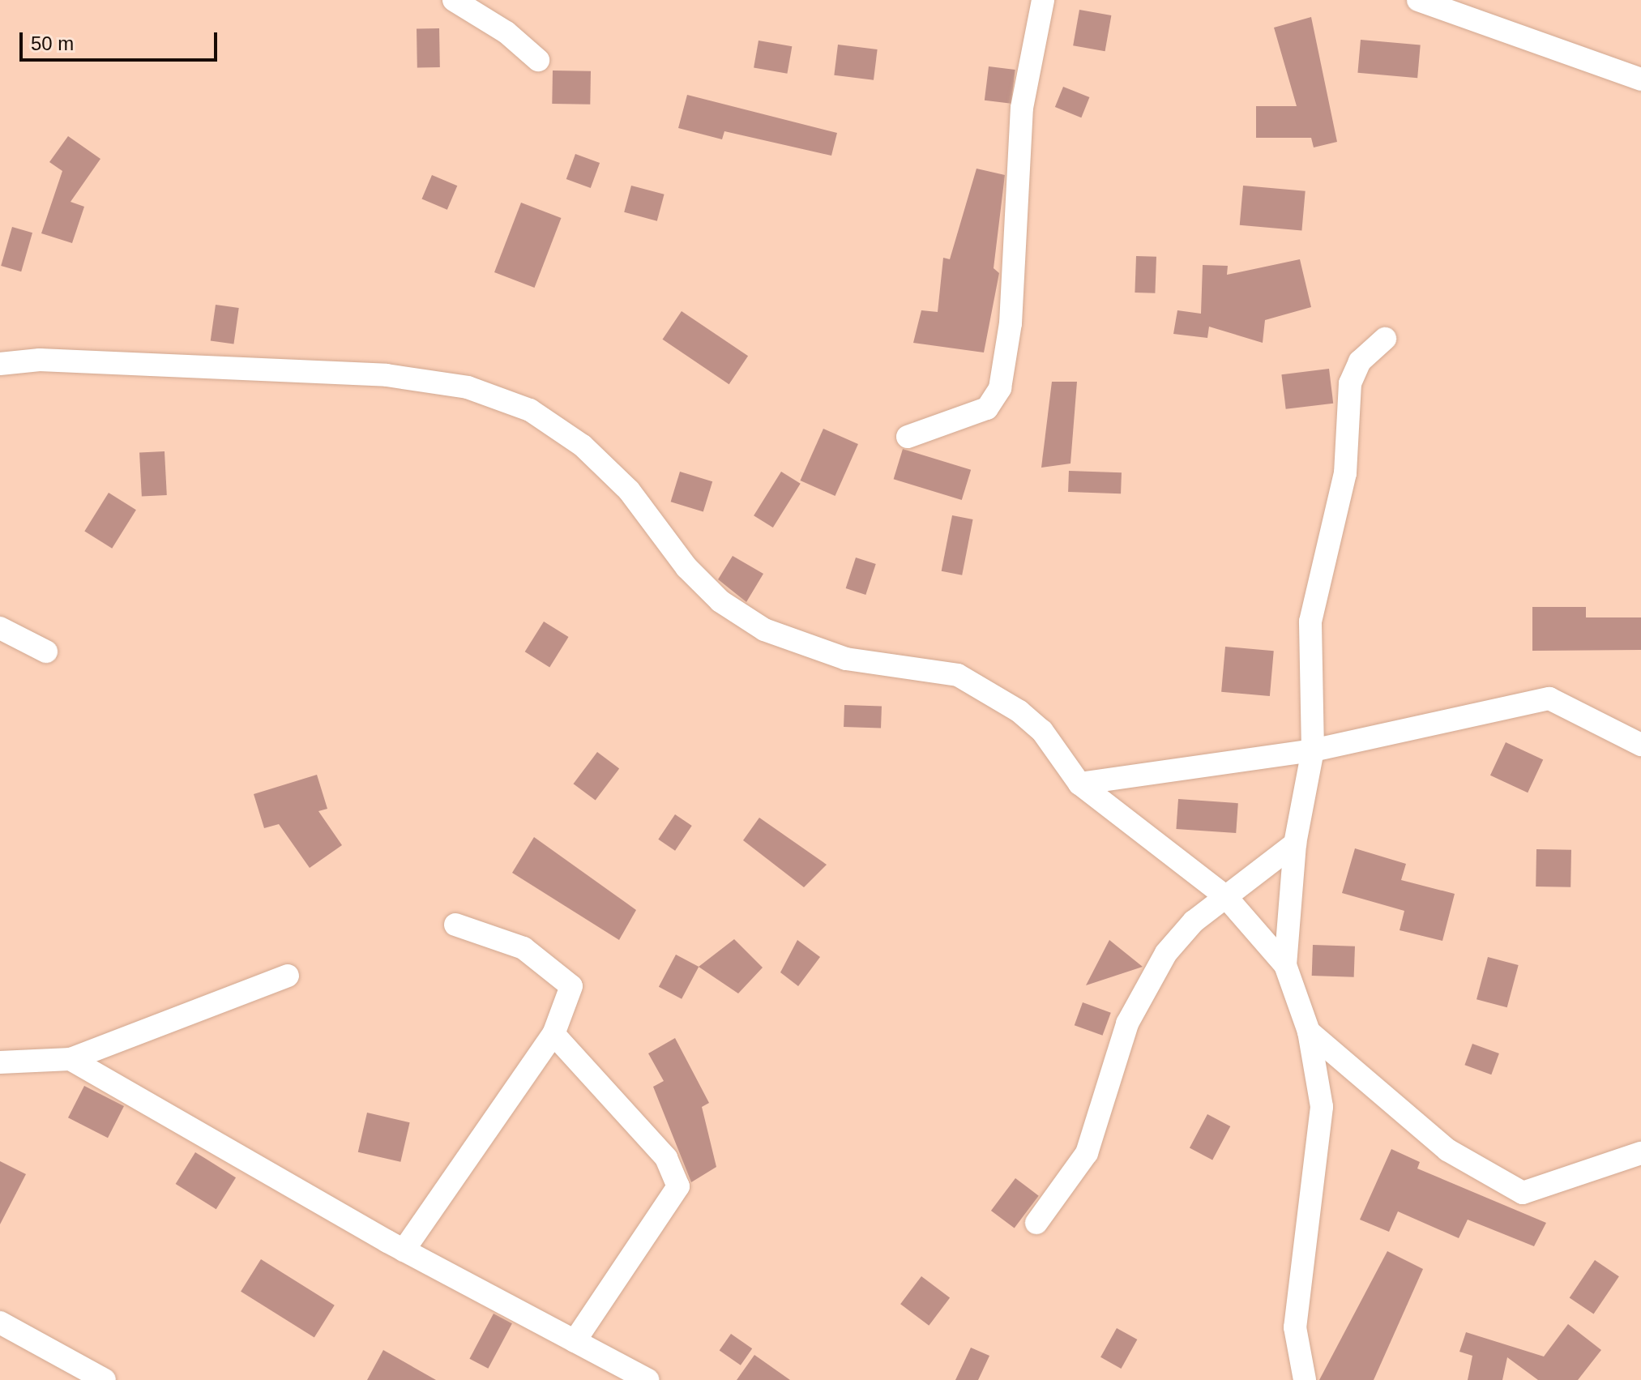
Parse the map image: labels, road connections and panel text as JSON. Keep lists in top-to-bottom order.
{
  "scale_bar": "50 m"
}
